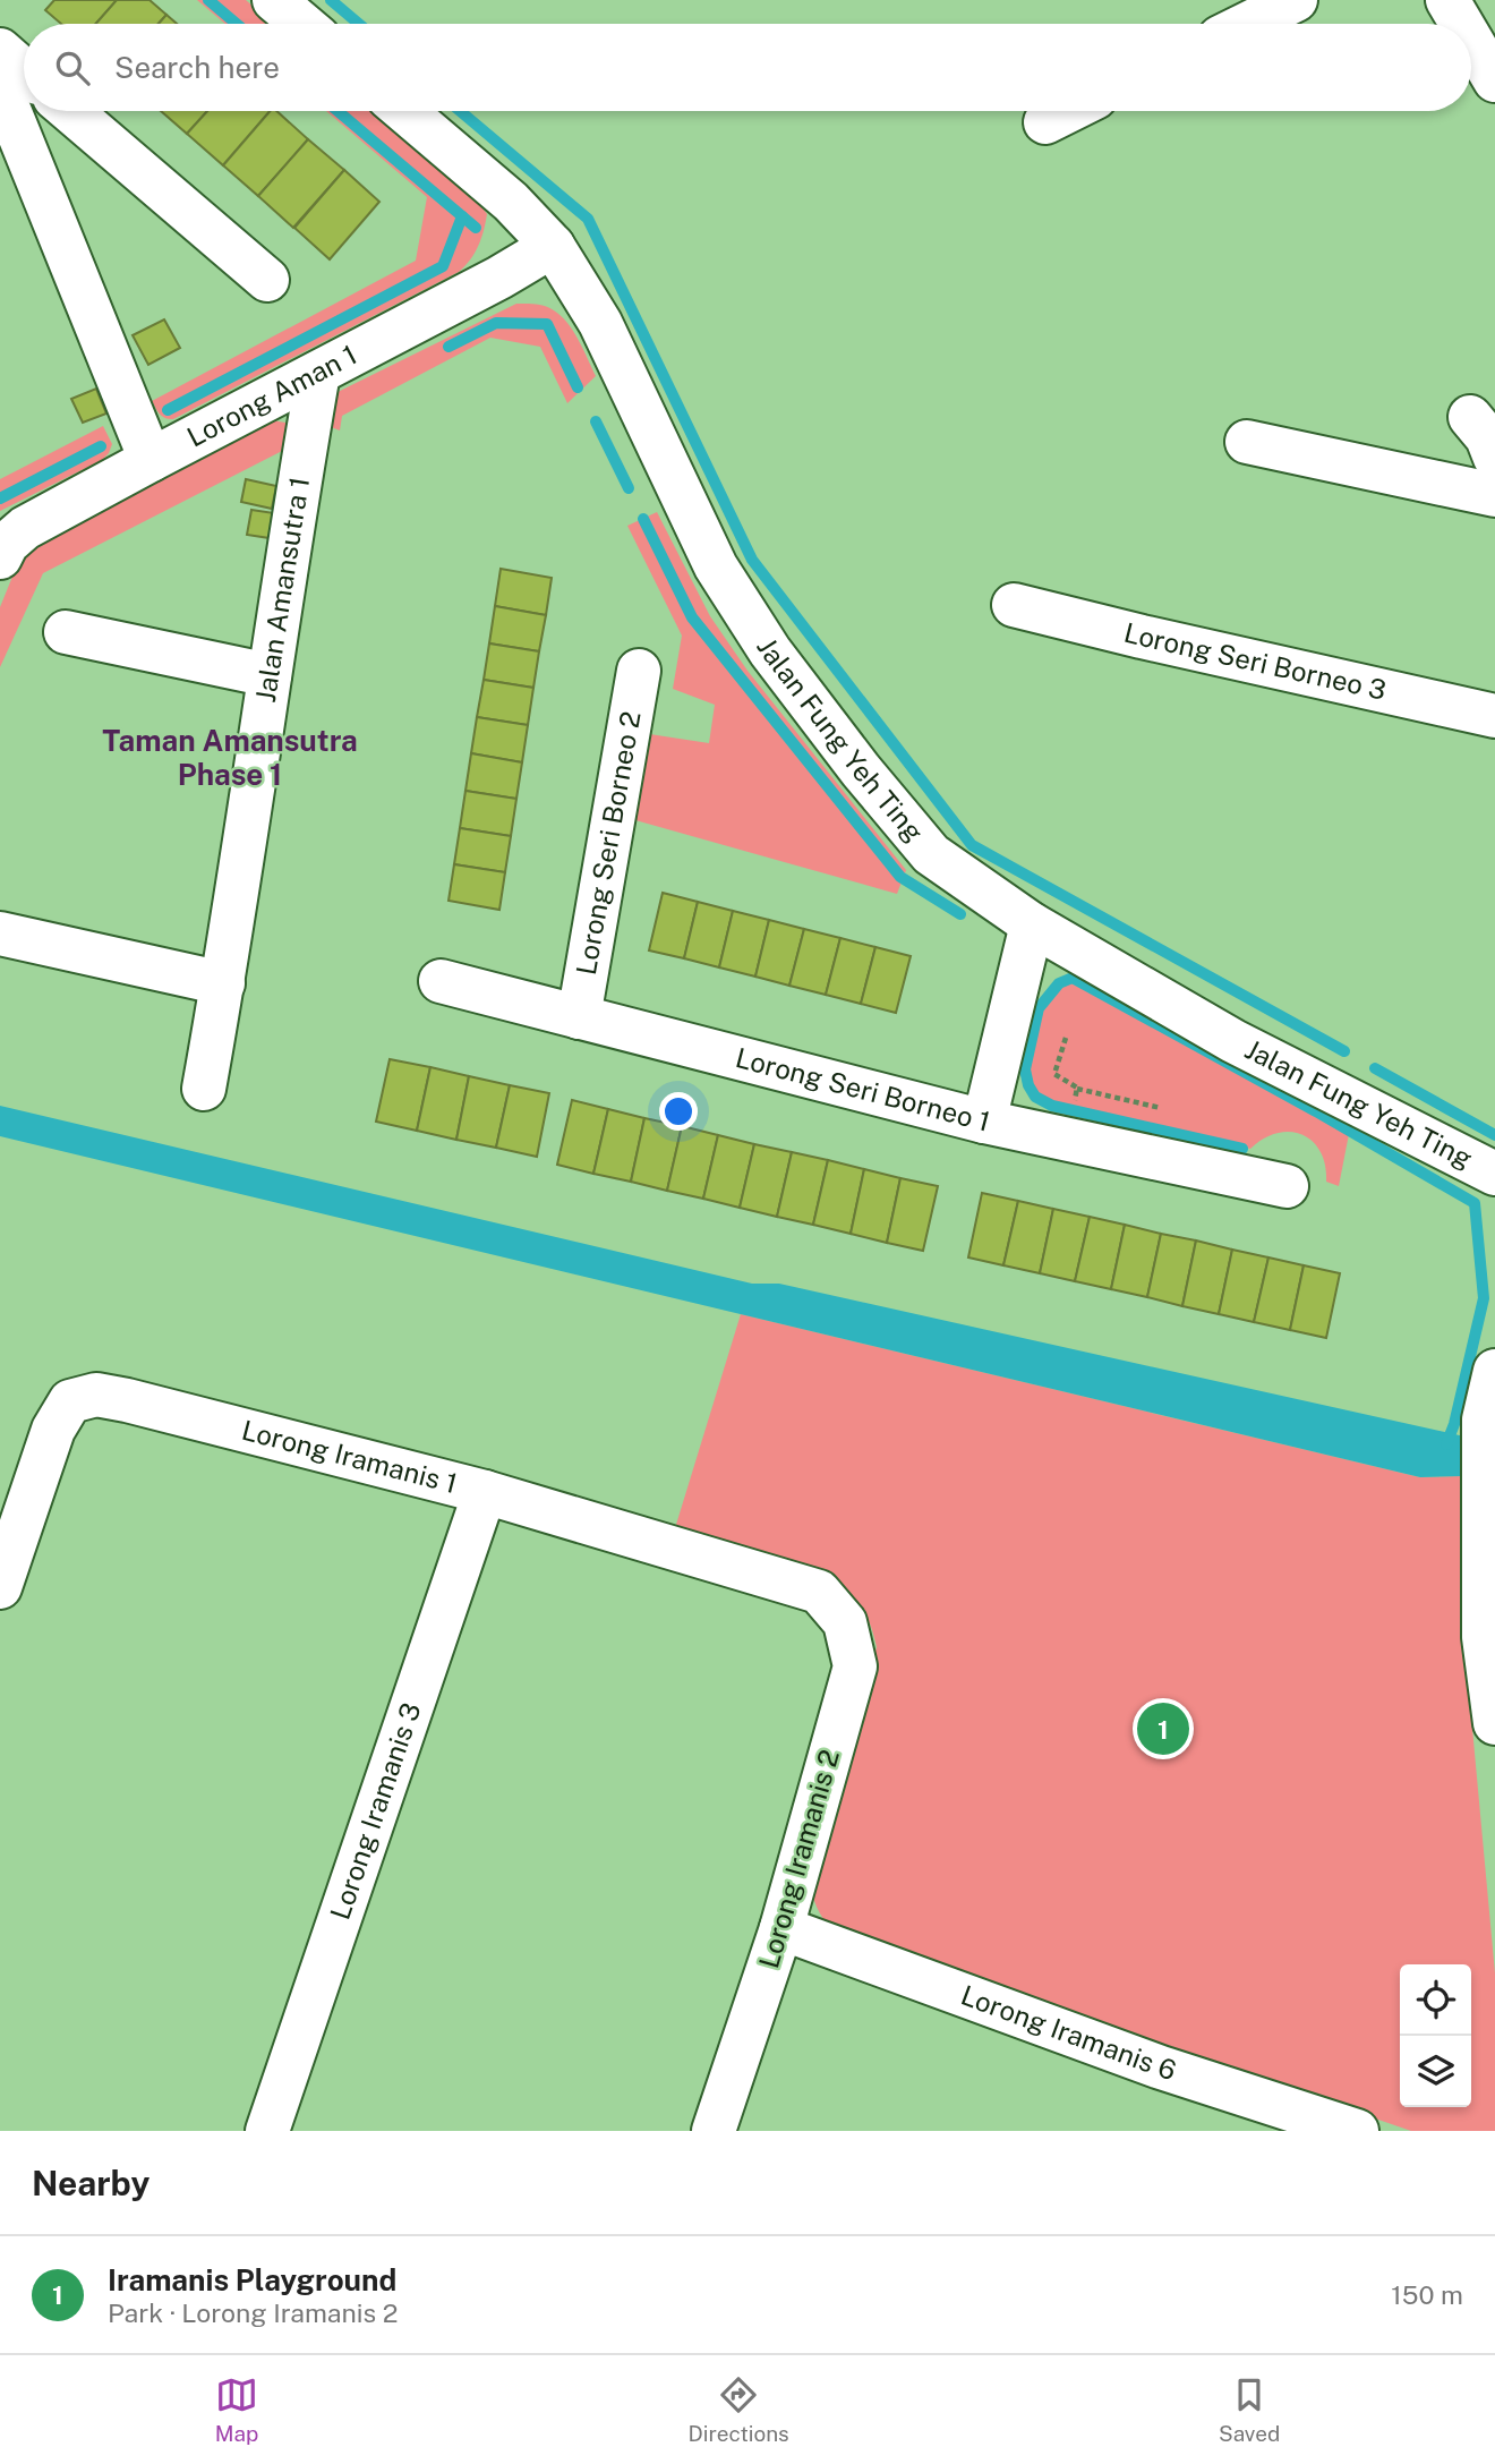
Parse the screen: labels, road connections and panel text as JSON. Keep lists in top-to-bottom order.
{
  "streets": {
    "street": [
      "Lorong Aman 1",
      "Jalan Amansutra 1",
      "Lorong Seri Borneo 3",
      "Jalan Fung Yeh Ting",
      "Lorong Seri Borneo 2",
      "Lorong Seri Borneo 1",
      "Lorong Iramanis 1",
      "Lorong Iramanis 3",
      "Lorong Iramanis 2",
      "Lorong Iramanis 6"
    ]
  },
  "crossings": [
    ["Lorong Aman 1", "Jalan Amansutra 1"],
    ["Lorong Aman 1", "Jalan Fung Yeh Ting"],
    ["Lorong Seri Borneo 2", "Lorong Seri Borneo 1"],
    ["Lorong Iramanis 1", "Lorong Iramanis 3"],
    ["Lorong Iramanis 1", "Lorong Iramanis 2"],
    ["Lorong Iramanis 2", "Lorong Iramanis 6"]
  ],
  "districts": ["Taman Amansutra Phase 1"],
  "page": {
    "search": "Search here",
    "pins": "1",
    "heading": "Nearby",
    "list": [
      {
        "mark": "1",
        "name": "Iramanis Playground",
        "note": "Park · Lorong Iramanis 2",
        "value": "150 m"
      }
    ],
    "nav": ["Map", "Directions", "Saved"]
  }
}
